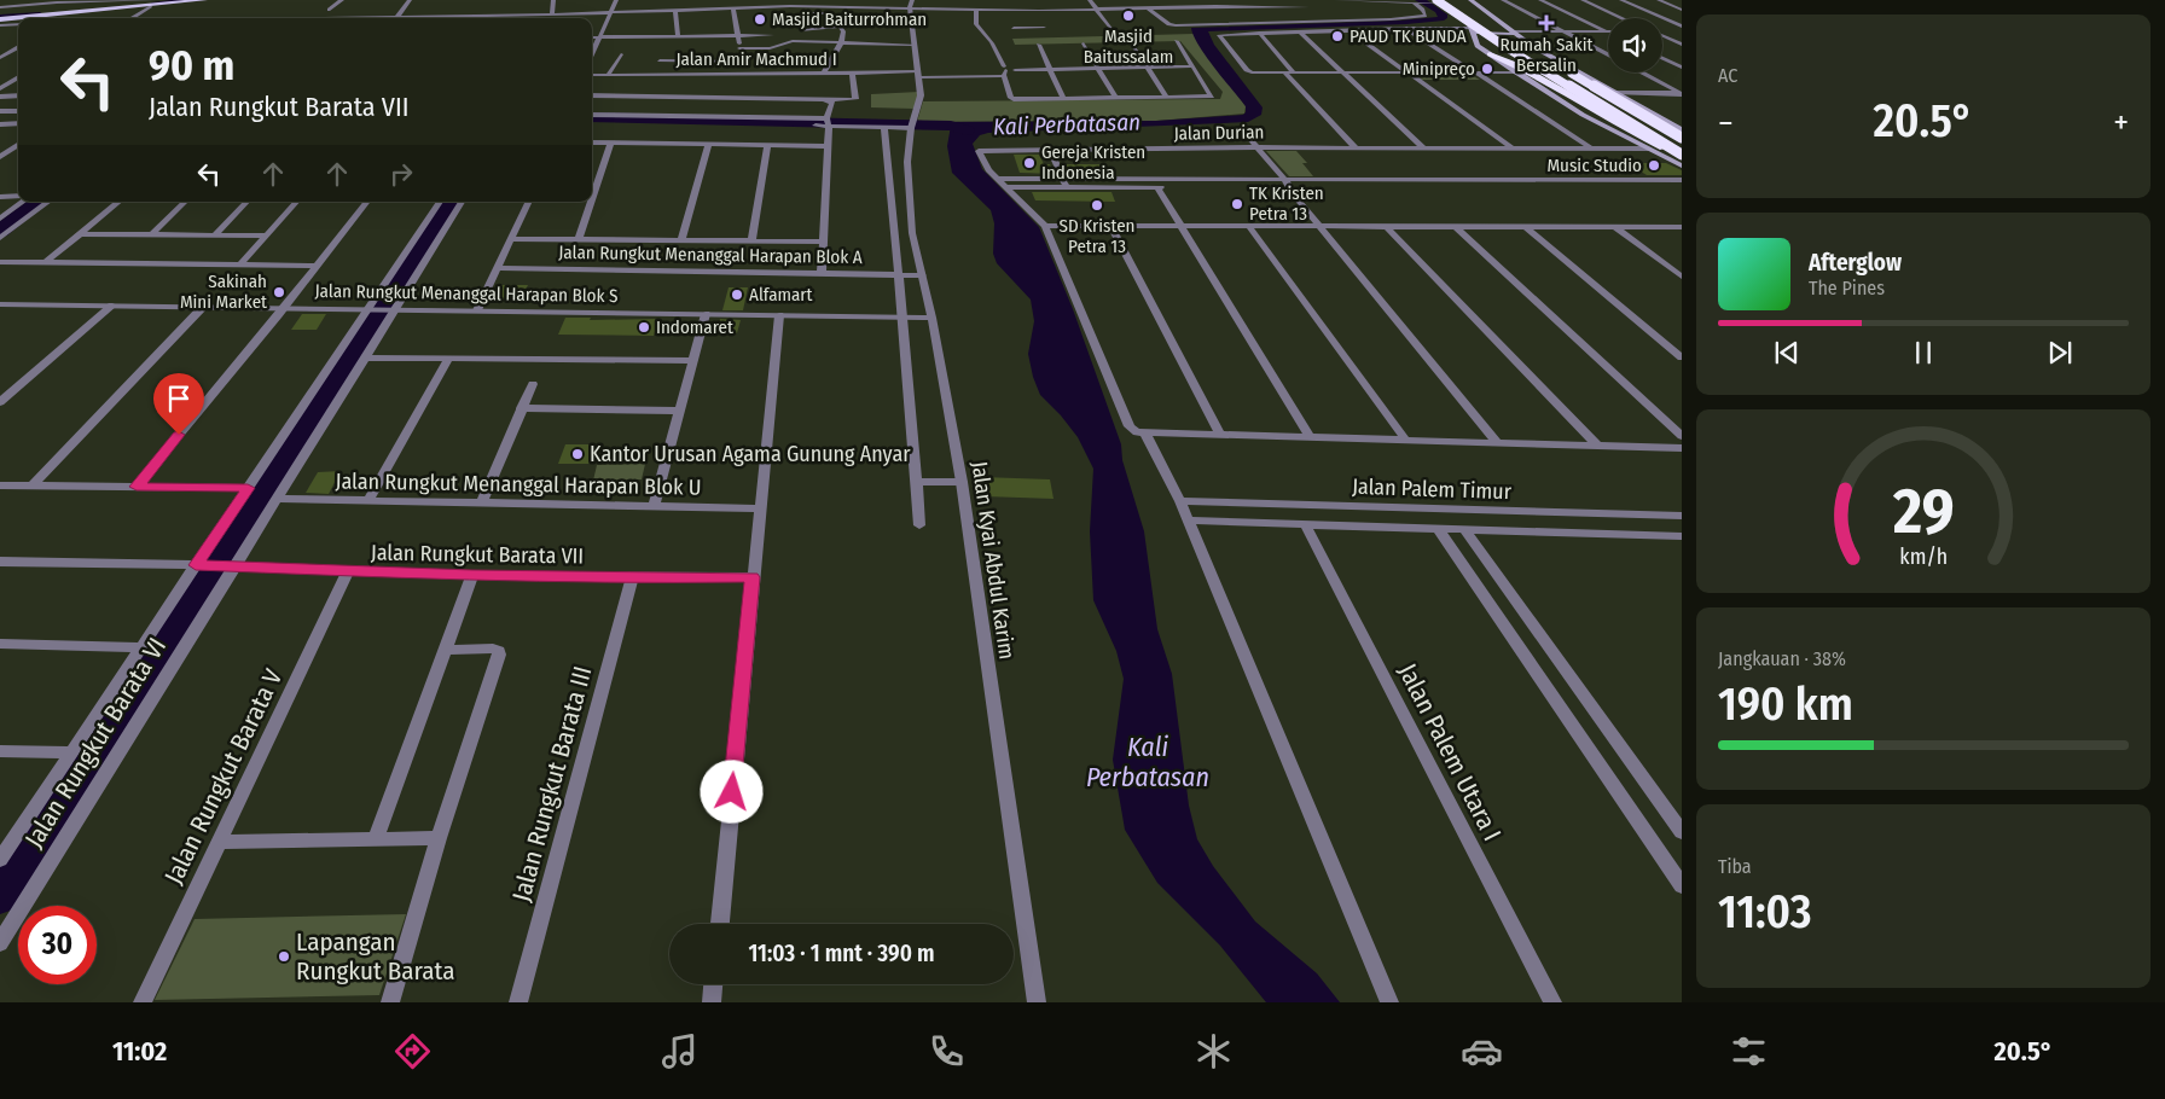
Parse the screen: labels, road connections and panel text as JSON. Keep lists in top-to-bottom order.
{
  "streets": {
    "street": [
      "Jalan Amir Machmud I",
      "Jalan Durian",
      "Jalan Rungkut Menanggal Harapan Blok A",
      "Jalan Rungkut Menanggal Harapan Blok S",
      "Jalan Rungkut Menanggal Harapan Blok U",
      "Jalan Palem Timur",
      "Jalan Rungkut Barata VII",
      "Jalan Kyai Abdul Karim",
      "Jalan Rungkut Barata VI",
      "Jalan Palem Utara I",
      "Jalan Rungkut Barata V",
      "Jalan Rungkut Barata III"
    ]
  },
  "crossings": [
    ["Jalan Amir Machmud I", "Jalan Kyai Abdul Karim"],
    ["Jalan Rungkut Menanggal Harapan Blok A", "Jalan Kyai Abdul Karim"],
    ["Jalan Rungkut Menanggal Harapan Blok S", "Jalan Kyai Abdul Karim"],
    ["Jalan Rungkut Menanggal Harapan Blok S", "Jalan Rungkut Barata VI"],
    ["Jalan Rungkut Menanggal Harapan Blok U", "Jalan Rungkut Barata VI"],
    ["Jalan Palem Timur", "Jalan Palem Utara I"],
    ["Jalan Rungkut Barata VII", "Jalan Rungkut Barata VI"],
    ["Jalan Rungkut Barata VII", "Jalan Rungkut Barata V"],
    ["Jalan Rungkut Barata VII", "Jalan Rungkut Barata III"]
  ],
  "water": ["Kali Perbatasan"],
  "places": {
    "other": [
      "Masjid Baitussalam",
      "Masjid Baiturrohman",
      "PAUD TK BUNDA",
      "Minipreço",
      "Gereja Kristen Indonesia",
      "Music Studio",
      "TK Kristen Petra 13",
      "SD Kristen Petra 13",
      "Sakinah Mini Market",
      "Alfamart",
      "Indomaret",
      "Kantor Urusan Agama Gunung Anyar",
      "Lapangan Rungkut Barata"
    ],
    "health": ["Rumah Sakit Bersalin"]
  },
  "page": {
    "tile": [
      "AC",
      ["Jangkauan · 38%", "190 km"],
      ["Tiba", "11:03"]
    ],
    "turn": ["90 m", "Jalan Rungkut Barata VII"],
    "heat": ["−", "20.5°", "+"],
    "song": ["Afterglow", "The Pines"],
    "limit": "30",
    "trip": "11:03 · 1 mnt · 390 m",
    "tabs": ["11:02", "20.5°"],
    "gauge": ["29", "km/h"]
  }
}
